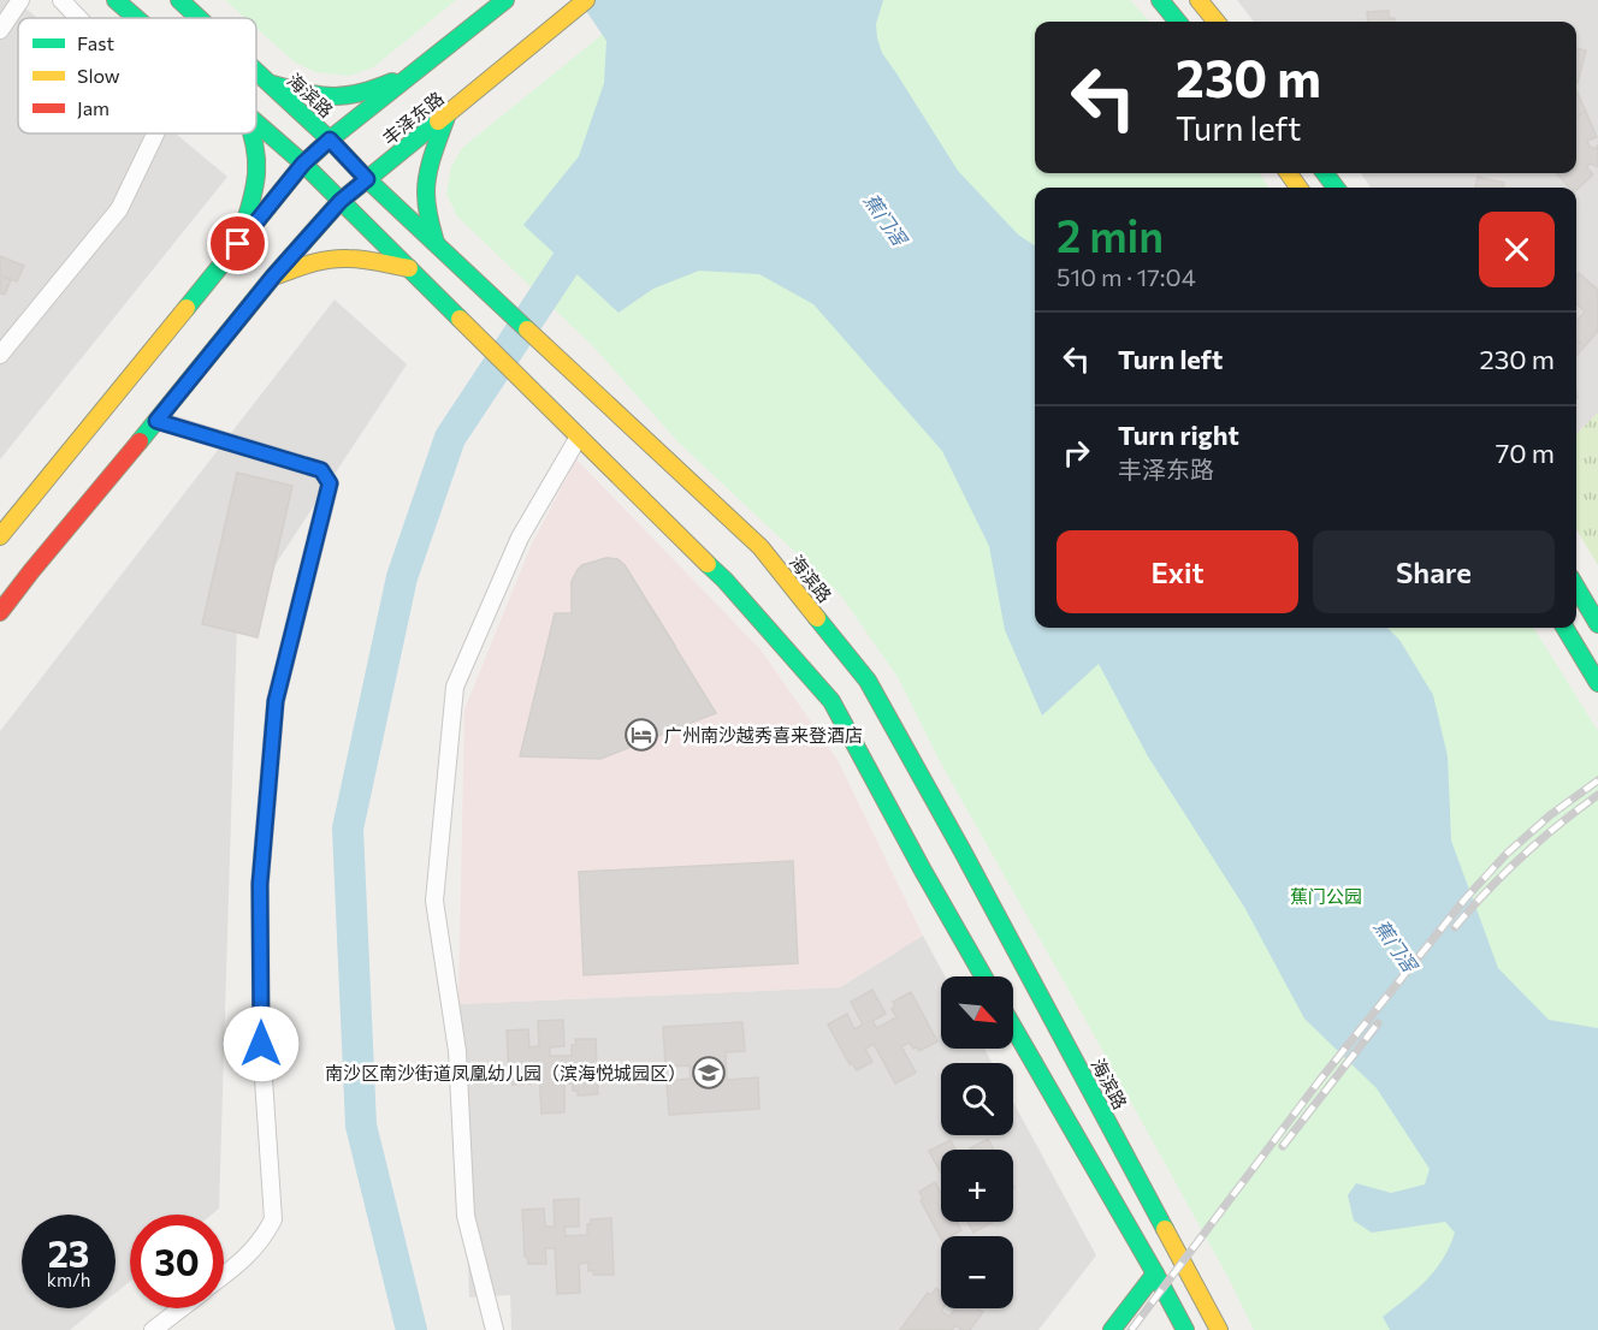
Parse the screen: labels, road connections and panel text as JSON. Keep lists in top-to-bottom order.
{
  "streets": {
    "street": ["海滨路", "丰泽东路"]
  },
  "crossings": [
    ["海滨路", "丰泽东路"]
  ],
  "water": ["蕉门滘"],
  "parks": ["蕉门公园"],
  "places": {
    "hotel": ["广州南沙越秀喜来登酒店"],
    "school or university": ["南沙区南沙街道凤凰幼儿园（滨海悦城园区）"]
  },
  "legend": ["Fast", "Slow", "Jam"],
  "north": "bottom right",
  "page": {
    "turn": ["230 m", "Turn left"],
    "heading": ["2 min", "510 m · 17:04"],
    "list": [
      {
        "name": "Turn left",
        "value": "230 m"
      },
      {
        "name": "Turn right",
        "note": "丰泽东路",
        "value": "70 m"
      }
    ],
    "buttons": ["Exit", "Share"],
    "map_buttons": ["+", "−"],
    "speed": "23 km/h",
    "limit": "30"
  }
}
